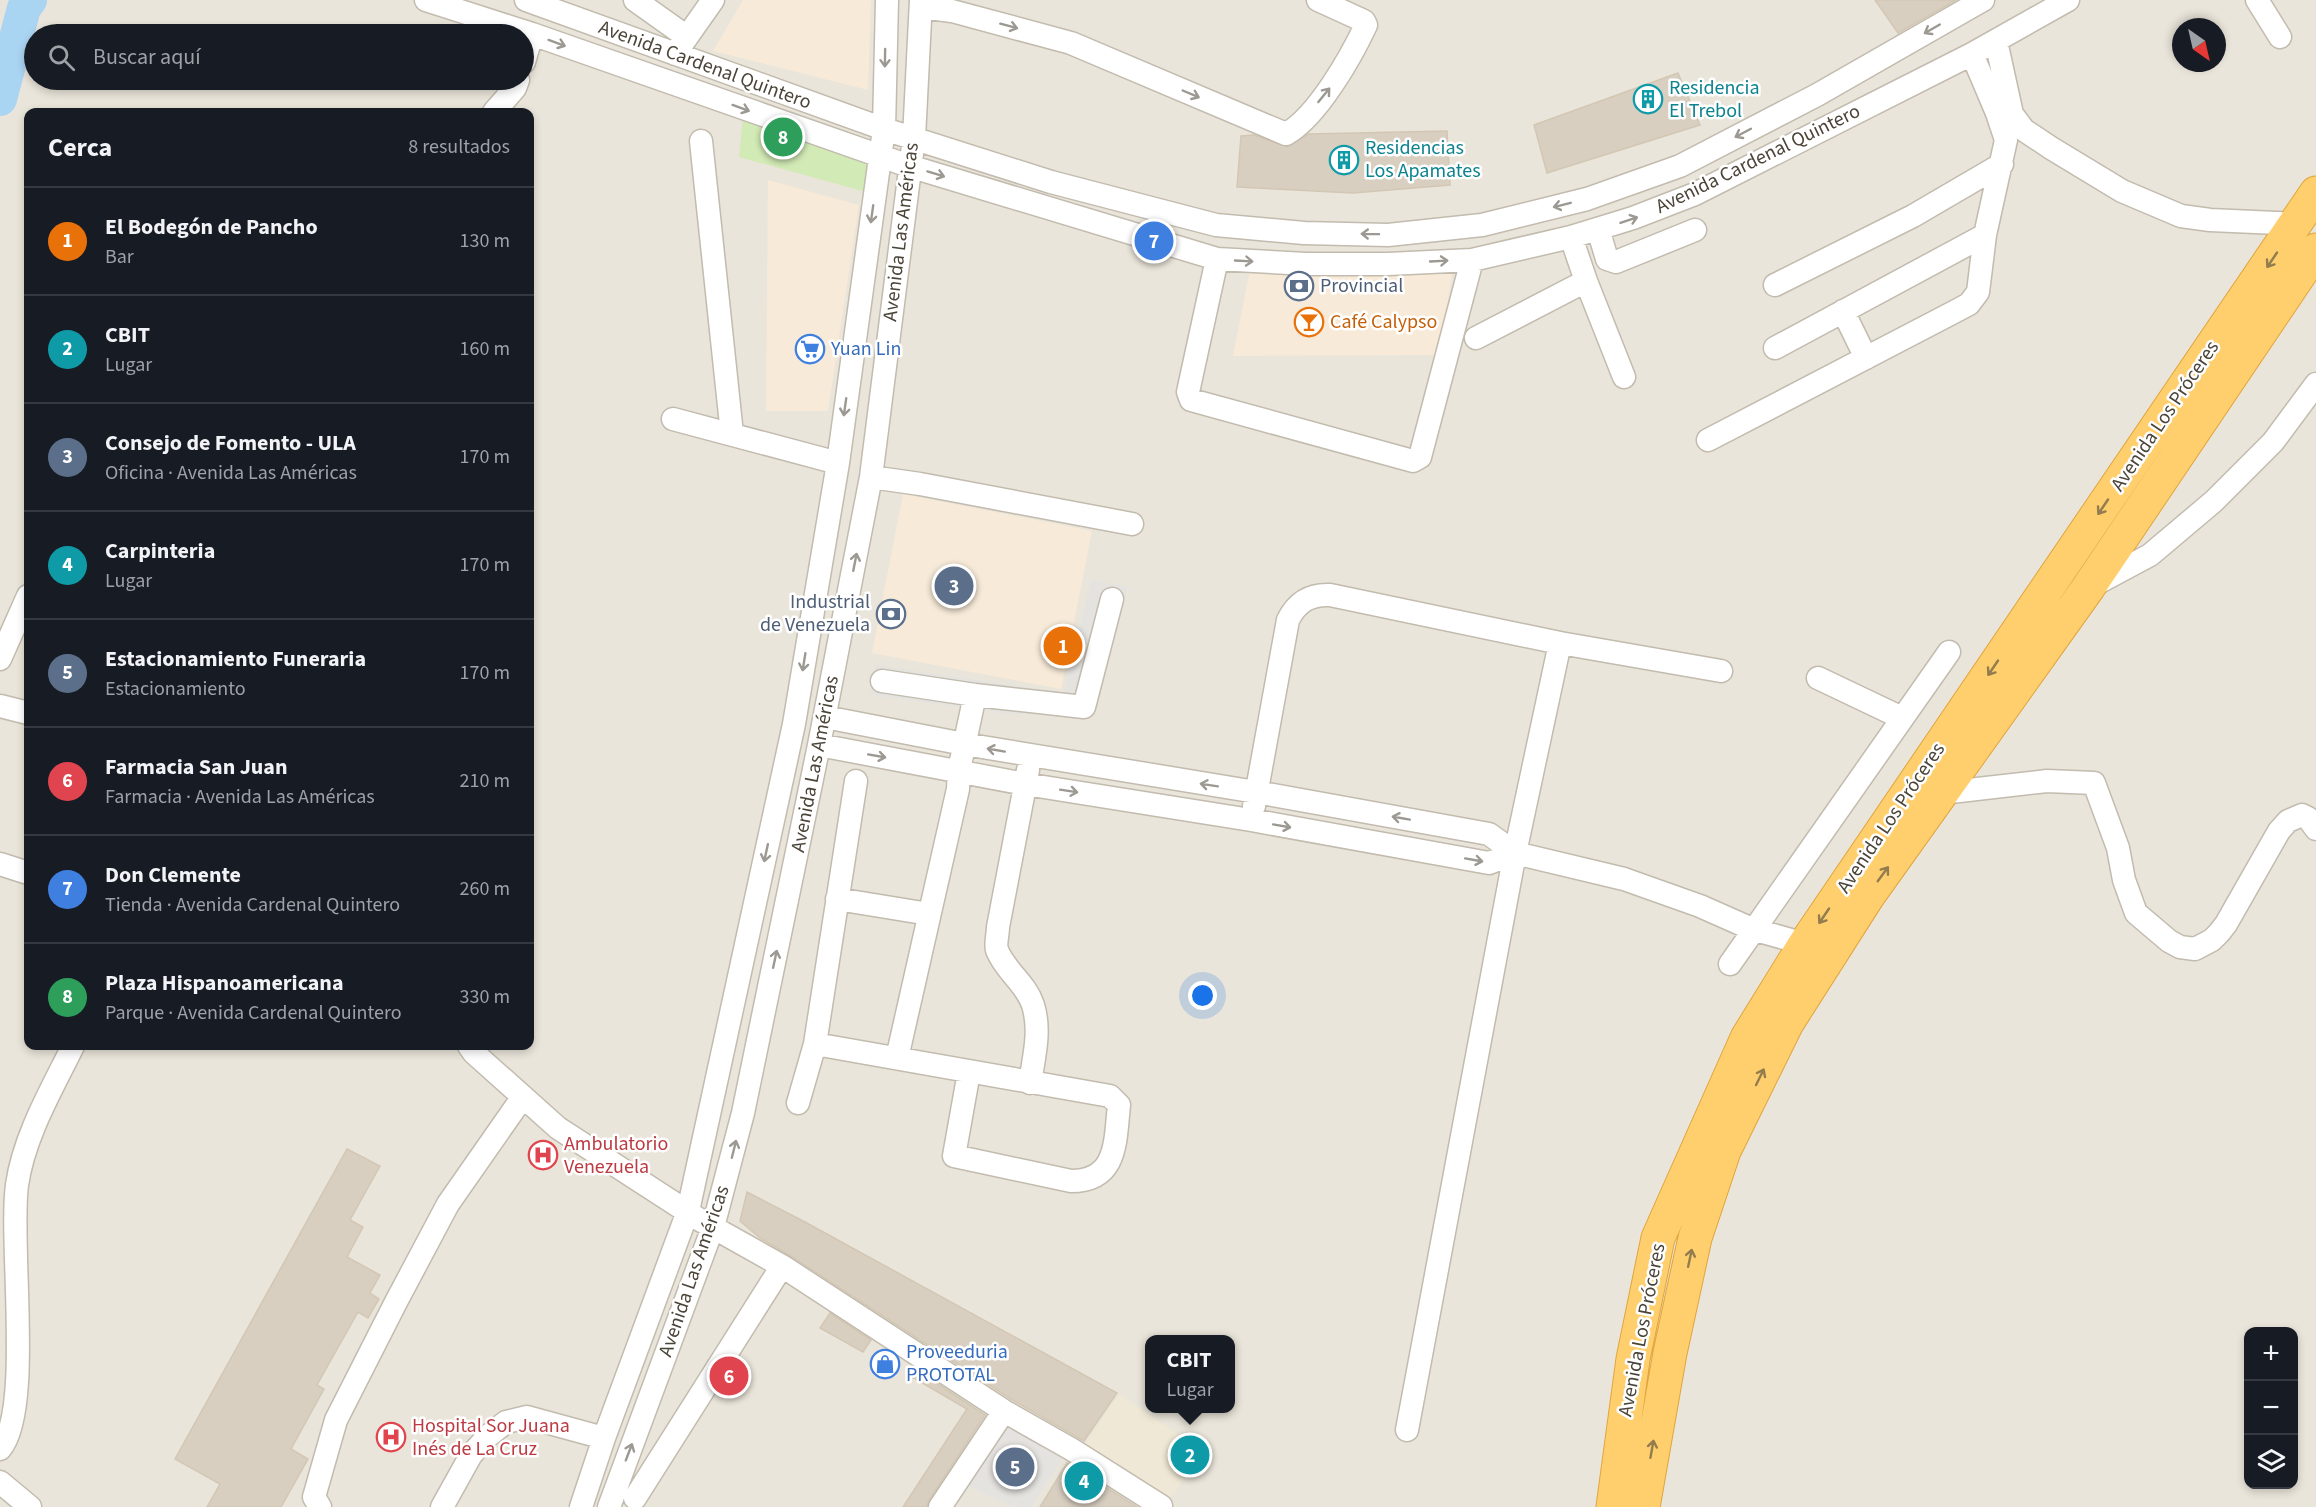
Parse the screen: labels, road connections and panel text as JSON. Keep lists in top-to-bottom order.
{
  "streets": {
    "highway": ["Avenida Los Próceres"],
    "street": ["Avenida Cardenal Quintero", "Avenida Las Américas"]
  },
  "crossings": [
    ["Avenida Cardenal Quintero", "Avenida Las Américas"]
  ],
  "places": {
    "building": ["Residencia El Trebol", "Residencias Los Apamates"],
    "bank": ["Provincial", "Industrial de Venezuela"],
    "bar": ["Café Calypso"],
    "supermarket": ["Yuan Lin"],
    "hospital": ["Ambulatorio Venezuela", "Hospital Sor Juana Inés de La Cruz"],
    "shop": ["Proveeduria PROTOTAL"]
  },
  "north": "bottom right",
  "page": {
    "search": "Buscar aquí",
    "heading": ["Cerca", "8 resultados"],
    "pins": [
      "8",
      "7",
      "3",
      "1",
      "6",
      "2",
      "5",
      "4"
    ],
    "list": [
      {
        "mark": "1",
        "name": "El Bodegón de Pancho",
        "note": "Bar",
        "value": "130 m"
      },
      {
        "mark": "2",
        "name": "CBIT",
        "note": "Lugar",
        "value": "160 m"
      },
      {
        "mark": "3",
        "name": "Consejo de Fomento - ULA",
        "note": "Oficina · Avenida Las Américas",
        "value": "170 m"
      },
      {
        "mark": "4",
        "name": "Carpinteria",
        "note": "Lugar",
        "value": "170 m"
      },
      {
        "mark": "5",
        "name": "Estacionamiento Funeraria",
        "note": "Estacionamiento",
        "value": "170 m"
      },
      {
        "mark": "6",
        "name": "Farmacia San Juan",
        "note": "Farmacia · Avenida Las Américas",
        "value": "210 m"
      },
      {
        "mark": "7",
        "name": "Don Clemente",
        "note": "Tienda · Avenida Cardenal Quintero",
        "value": "260 m"
      },
      {
        "mark": "8",
        "name": "Plaza Hispanoamericana",
        "note": "Parque · Avenida Cardenal Quintero",
        "value": "330 m"
      }
    ],
    "map_buttons": ["+", "−"],
    "popup": ["CBIT", "Lugar"]
  }
}
